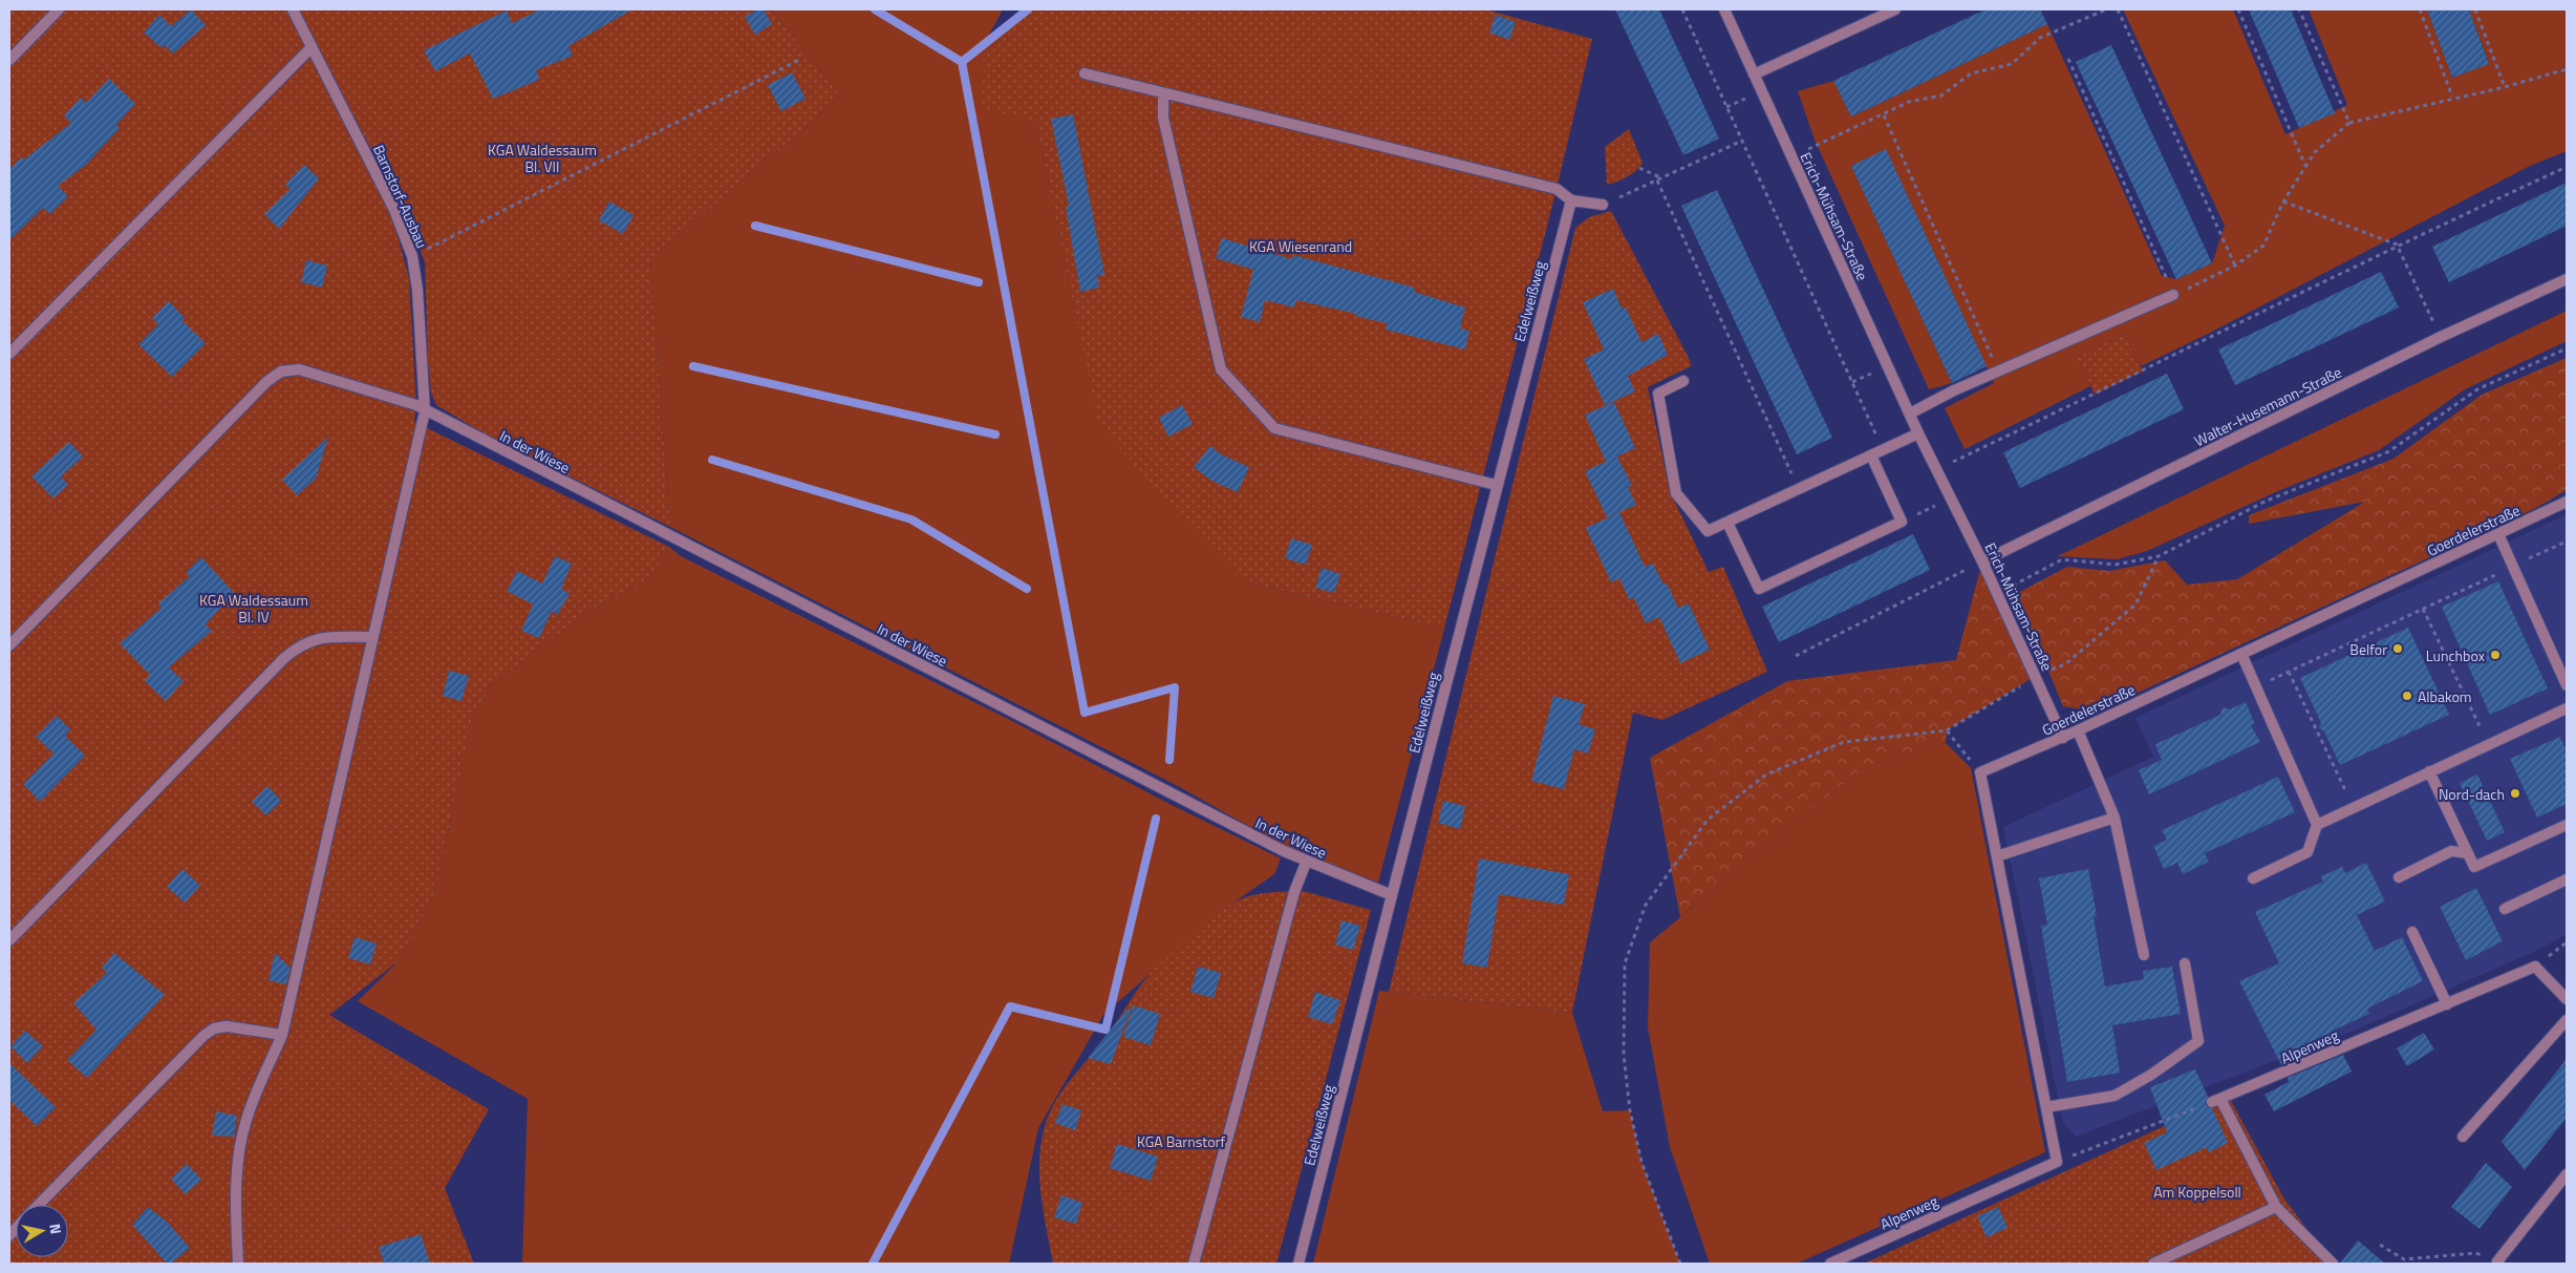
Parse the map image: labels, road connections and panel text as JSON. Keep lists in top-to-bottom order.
{
  "streets": {
    "street": [
      "Barnstorf-Ausbau",
      "Erich-Mühsam-Straße",
      "Edelweißweg",
      "Walter-Husemann-Straße",
      "In der Wiese",
      "Goerdelerstraße",
      "Alpenweg"
    ]
  },
  "crossings": [
    ["Barnstorf-Ausbau", "In der Wiese"],
    ["Erich-Mühsam-Straße", "Walter-Husemann-Straße"],
    ["Erich-Mühsam-Straße", "Goerdelerstraße"],
    ["Edelweißweg", "In der Wiese"]
  ],
  "parks": [
    "KGA Waldessaum Bl. VII",
    "KGA Wiesenrand",
    "KGA Waldessaum Bl. IV",
    "KGA Barnstorf",
    "Am Koppelsoll"
  ],
  "places": [
    "Belfor",
    "Lunchbox",
    "Albakom",
    "Nord-dach"
  ],
  "north": "right"
}
